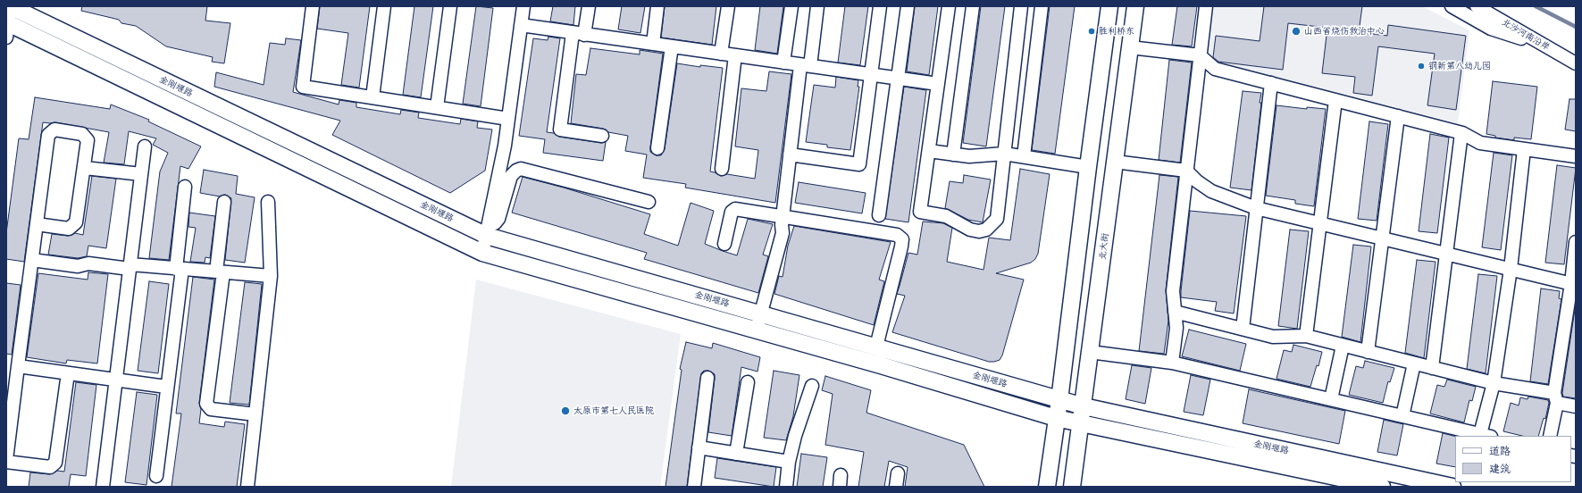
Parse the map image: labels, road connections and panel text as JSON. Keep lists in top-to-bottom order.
{
  "streets": {
    "main road": ["金刚堰路", "北大街"],
    "street": ["北沙河南沿岸"]
  },
  "crossings": [
    ["金刚堰路", "北大街"]
  ],
  "places": [
    "胜利桥东",
    "山西省烧伤救治中心",
    "钢新第八幼儿园",
    "太原市第七人民医院"
  ],
  "legend": ["道路", "建筑"]
}
